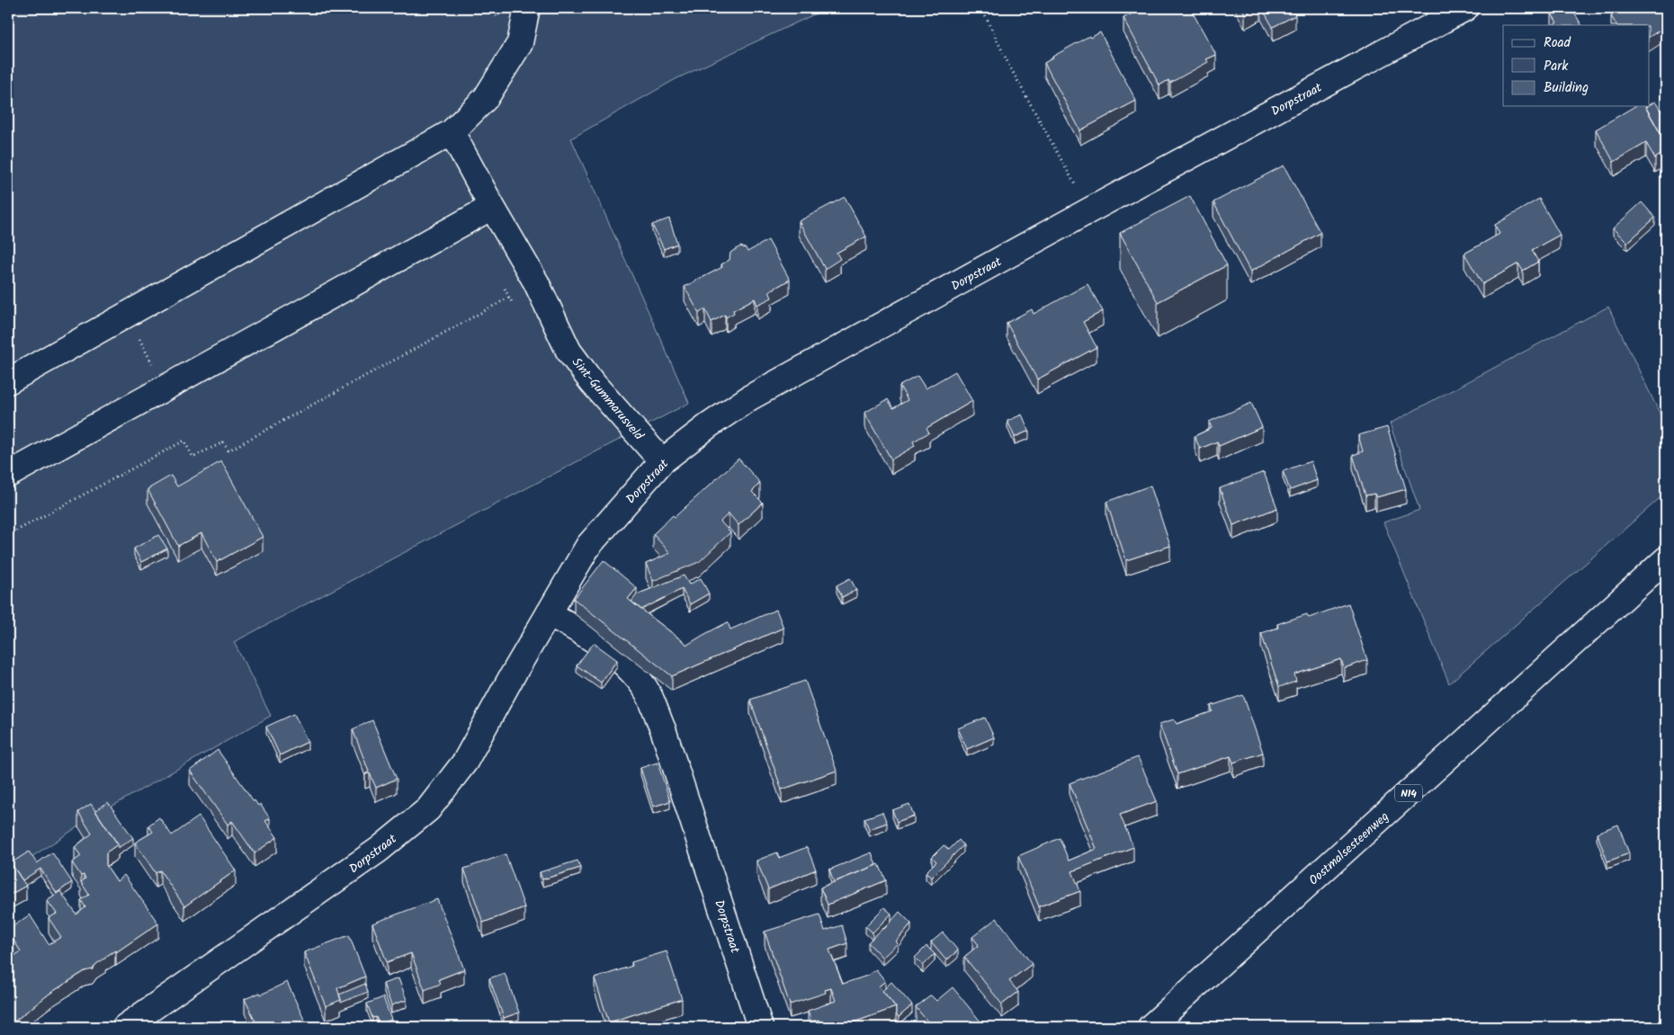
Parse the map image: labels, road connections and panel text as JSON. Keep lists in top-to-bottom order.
{
  "streets": {
    "street": [
      "Dorpstraat",
      "Sint-Gummarusveld",
      "N14",
      "Oostmalsesteenweg"
    ]
  },
  "crossings": [
    ["Dorpstraat", "Sint-Gummarusveld"]
  ],
  "legend": ["Road", "Park", "Building"]
}
